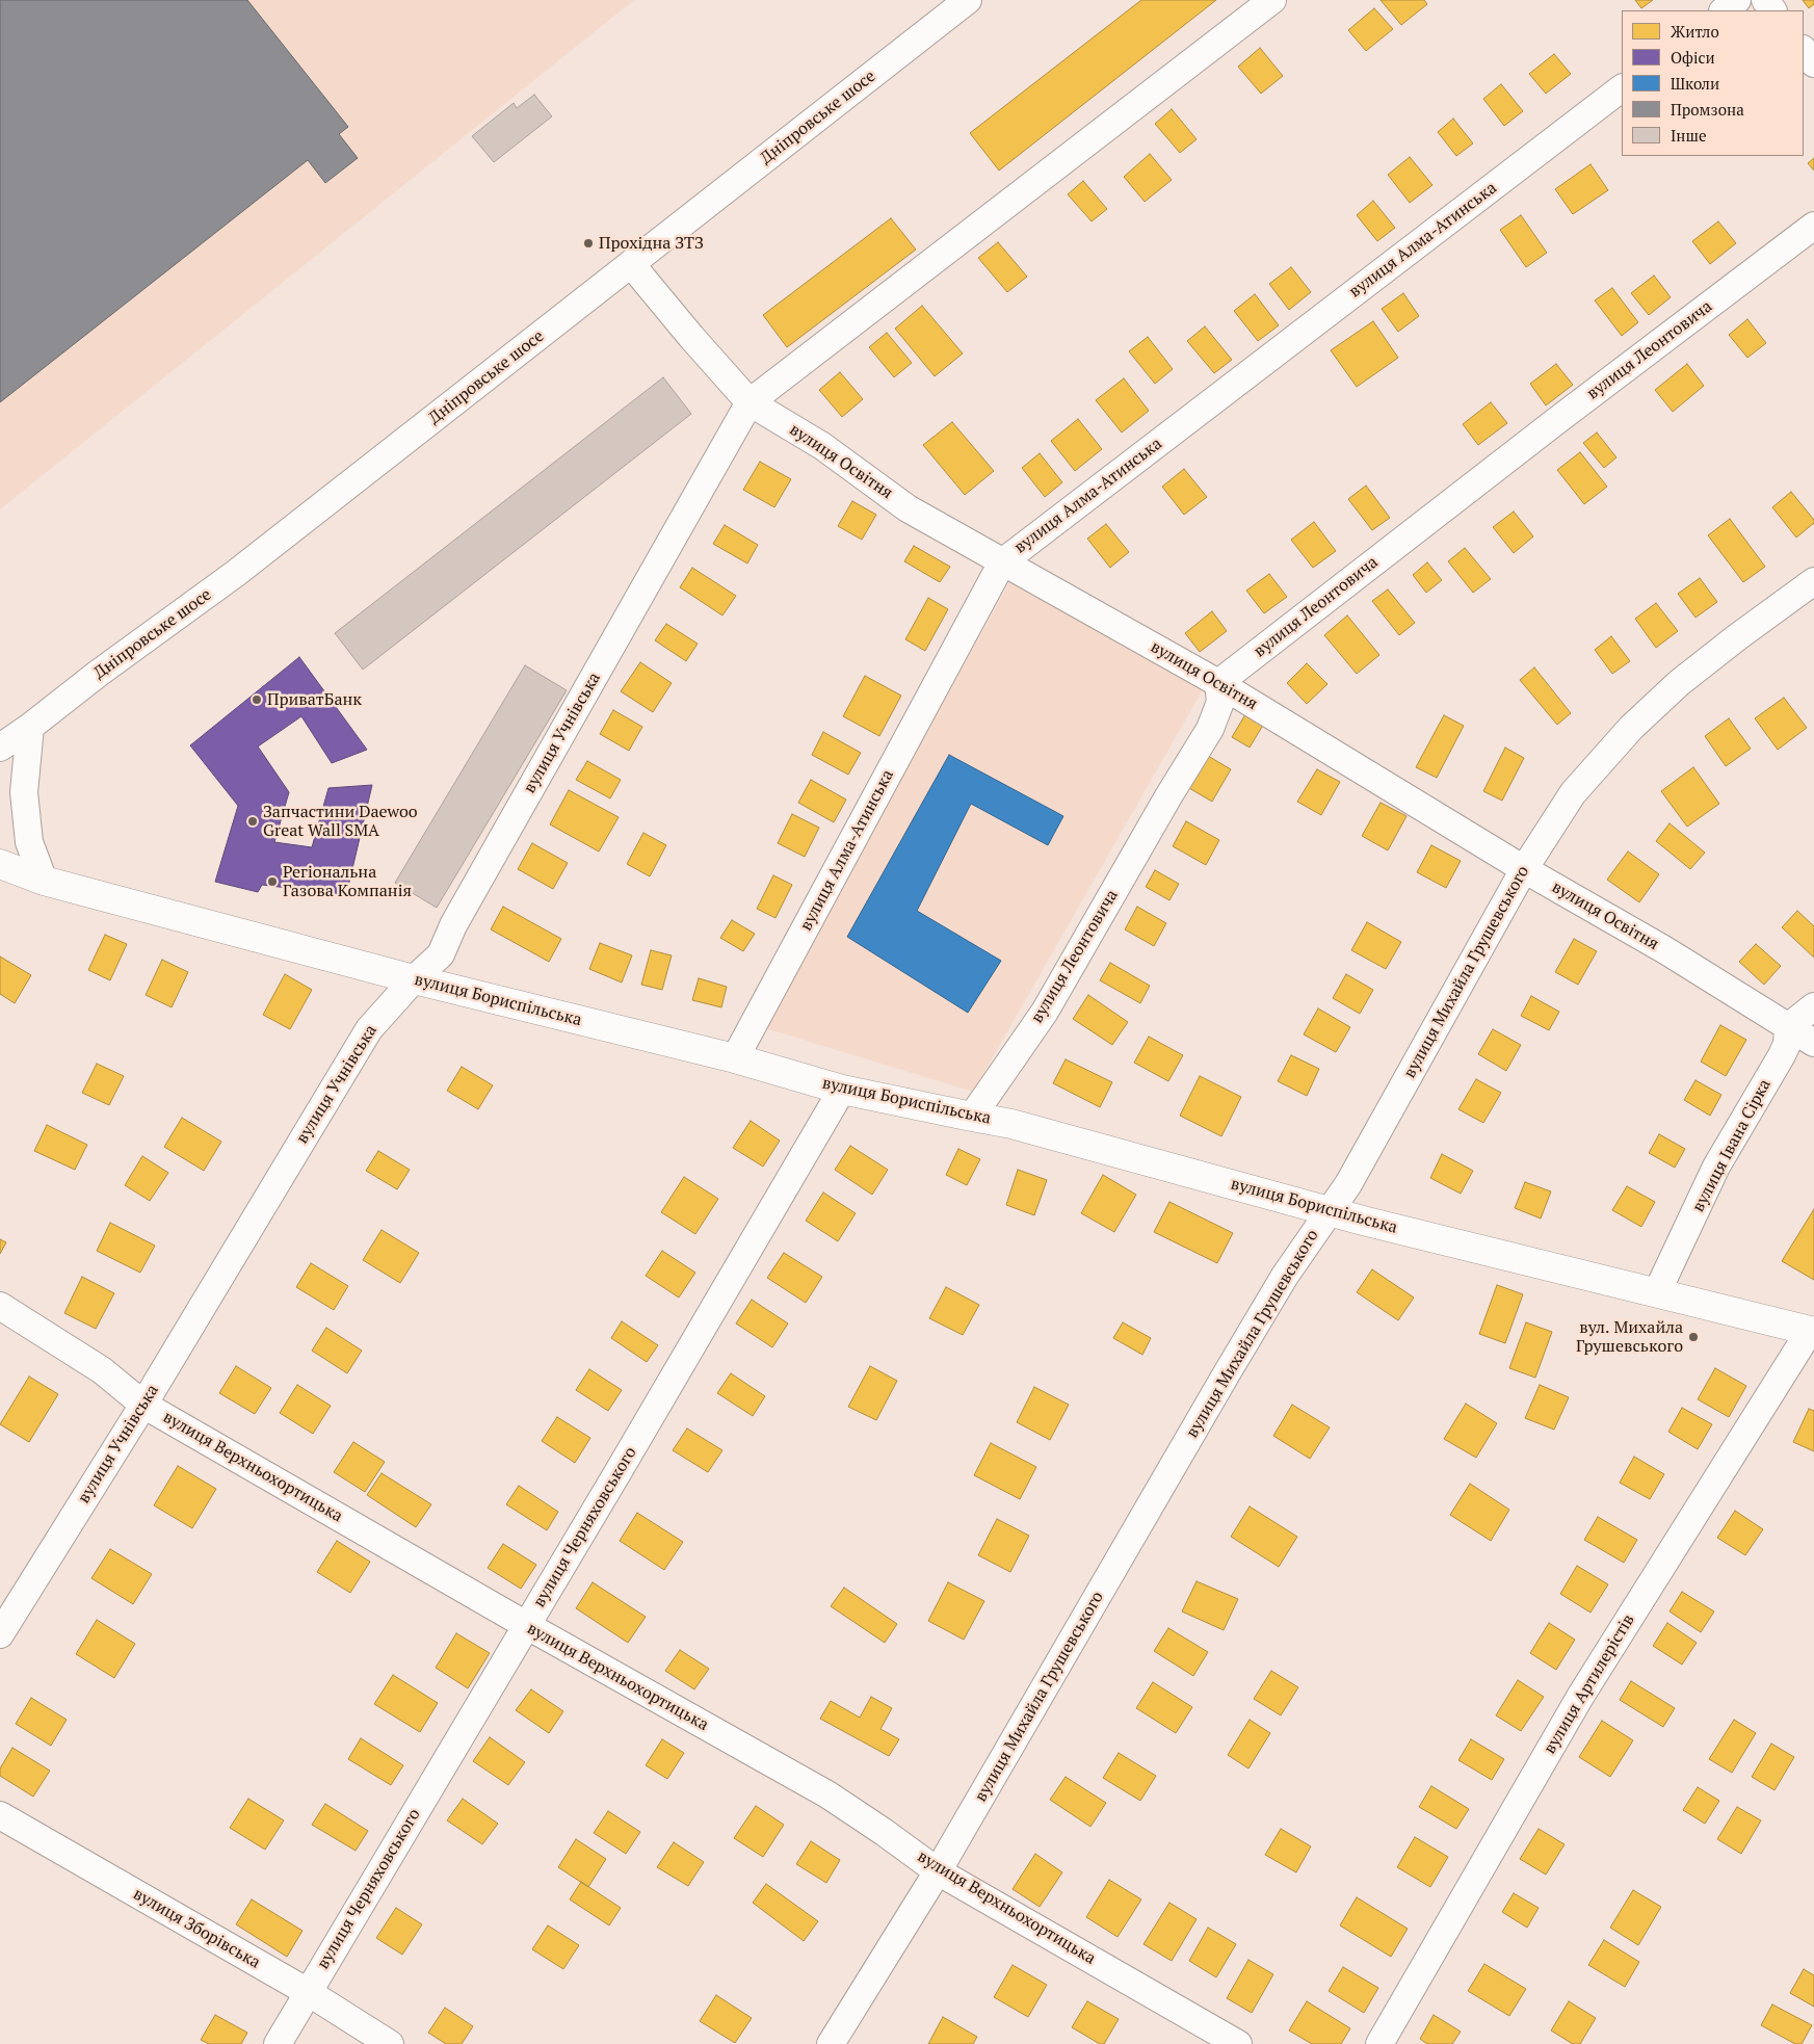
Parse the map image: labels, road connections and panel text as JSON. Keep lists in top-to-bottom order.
{
  "streets": {
    "main road": ["вулиця Бориспільська"],
    "street": [
      "Дніпровське шосе",
      "вулиця Алма-Атинська",
      "вулиця Леонтовича",
      "вулиця Освітня",
      "вулиця Учнівська",
      "вулиця Михайла Грушевського",
      "вулиця Івана Сірка",
      "вулиця Верхньохортицька",
      "вулиця Черняховського",
      "вулиця Артилерістів",
      "вулиця Зборівська"
    ]
  },
  "crossings": [
    ["Дніпровське шосе", "вулиця Освітня"],
    ["вулиця Алма-Атинська", "вулиця Освітня"],
    ["вулиця Алма-Атинська", "вулиця Бориспільська"],
    ["вулиця Леонтовича", "вулиця Освітня"],
    ["вулиця Леонтовича", "вулиця Бориспільська"],
    ["вулиця Освітня", "вулиця Учнівська"],
    ["вулиця Освітня", "вулиця Михайла Грушевського"],
    ["вулиця Освітня", "вулиця Івана Сірка"],
    ["вулиця Учнівська", "вулиця Бориспільська"],
    ["вулиця Учнівська", "вулиця Верхньохортицька"],
    ["вулиця Михайла Грушевського", "вулиця Бориспільська"],
    ["вулиця Михайла Грушевського", "вулиця Верхньохортицька"],
    ["вулиця Бориспільська", "вулиця Івана Сірка"],
    ["вулиця Бориспільська", "вулиця Черняховського"],
    ["вулиця Бориспільська", "вулиця Артилерістів"],
    ["вулиця Верхньохортицька", "вулиця Черняховського"],
    ["вулиця Черняховського", "вулиця Зборівська"]
  ],
  "places": [
    "Прохідна ЗТЗ",
    "ПриватБанк",
    "Запчастини Daewoo Great Wall SMA",
    "Регіональна Газова Компанія",
    "вул. Михайла Грушевського"
  ],
  "legend": [
    "Житло",
    "Офіси",
    "Школи",
    "Промзона",
    "Інше"
  ]
}
